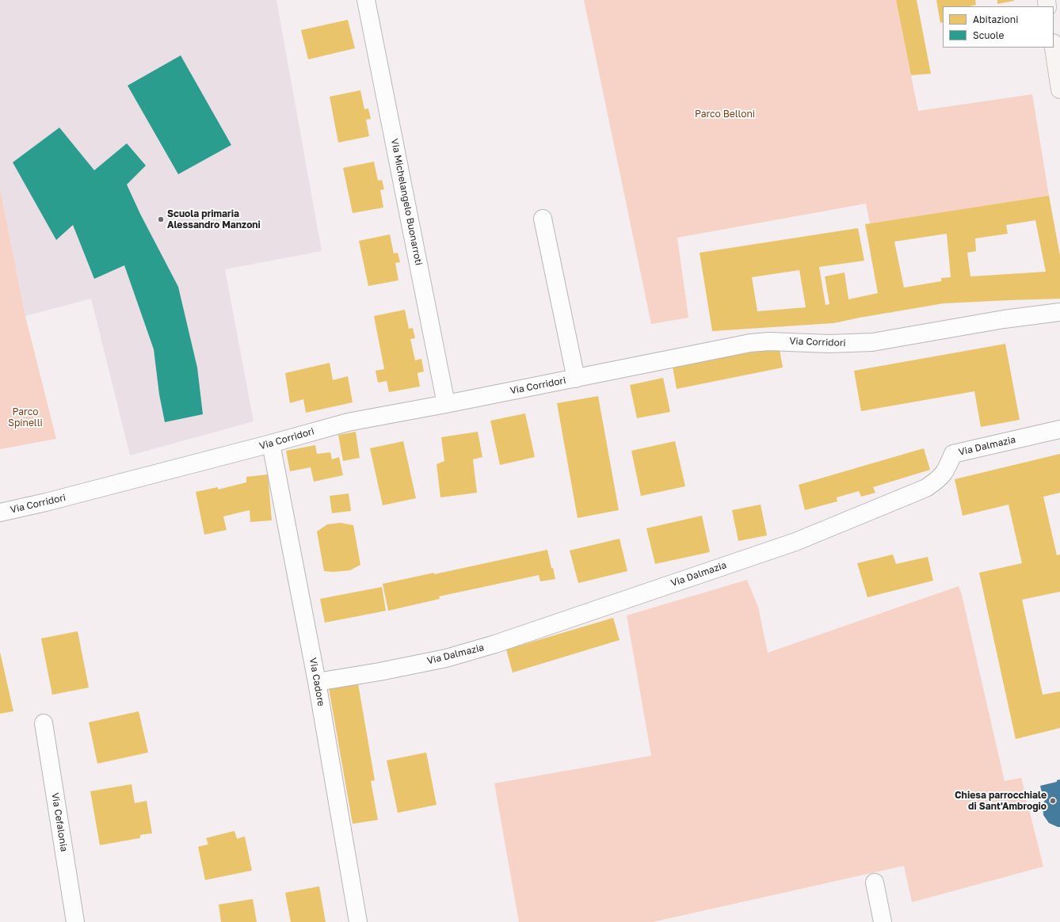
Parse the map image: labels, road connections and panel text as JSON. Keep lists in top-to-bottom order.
{
  "streets": {
    "street": [
      "Via Michelangelo Buonarroti",
      "Via Corridori",
      "Via Dalmazia",
      "Via Cadore",
      "Via Cefalonia"
    ]
  },
  "crossings": [
    ["Via Michelangelo Buonarroti", "Via Corridori"],
    ["Via Corridori", "Via Cadore"],
    ["Via Dalmazia", "Via Cadore"]
  ],
  "parks": ["Parco Belloni", "Parco Spinelli"],
  "places": ["Scuola primaria Alessandro Manzoni", "Chiesa parrocchiale di Sant'Ambrogio"],
  "legend": ["Abitazioni", "Scuole"]
}
